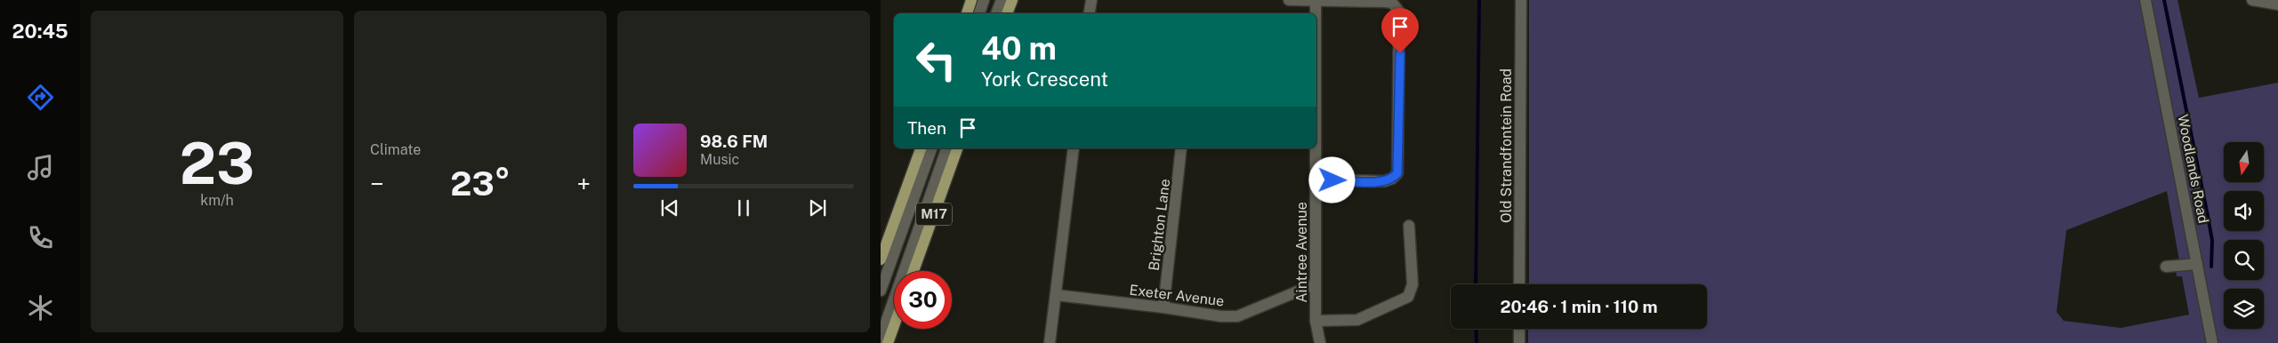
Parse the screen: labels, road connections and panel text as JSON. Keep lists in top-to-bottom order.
{
  "streets": {
    "main road": ["M17"],
    "street": [
      "Old Strandfontein Road",
      "Woodlands Road",
      "Brighton Lane",
      "Aintree Avenue",
      "Exeter Avenue"
    ]
  },
  "crossings": [
    ["Brighton Lane", "Exeter Avenue"],
    ["Aintree Avenue", "Exeter Avenue"]
  ],
  "north": "bottom",
  "page": {
    "tabs": "20:45",
    "tile": [
      ["23", "km/h"],
      "Climate"
    ],
    "turn": ["40 m", "York Crescent"],
    "then": "Then",
    "song": ["98.6 FM", "Music"],
    "heat": ["−", "23°", "+"],
    "limit": "30",
    "trip": "20:46 · 1 min · 110 m"
  }
}
